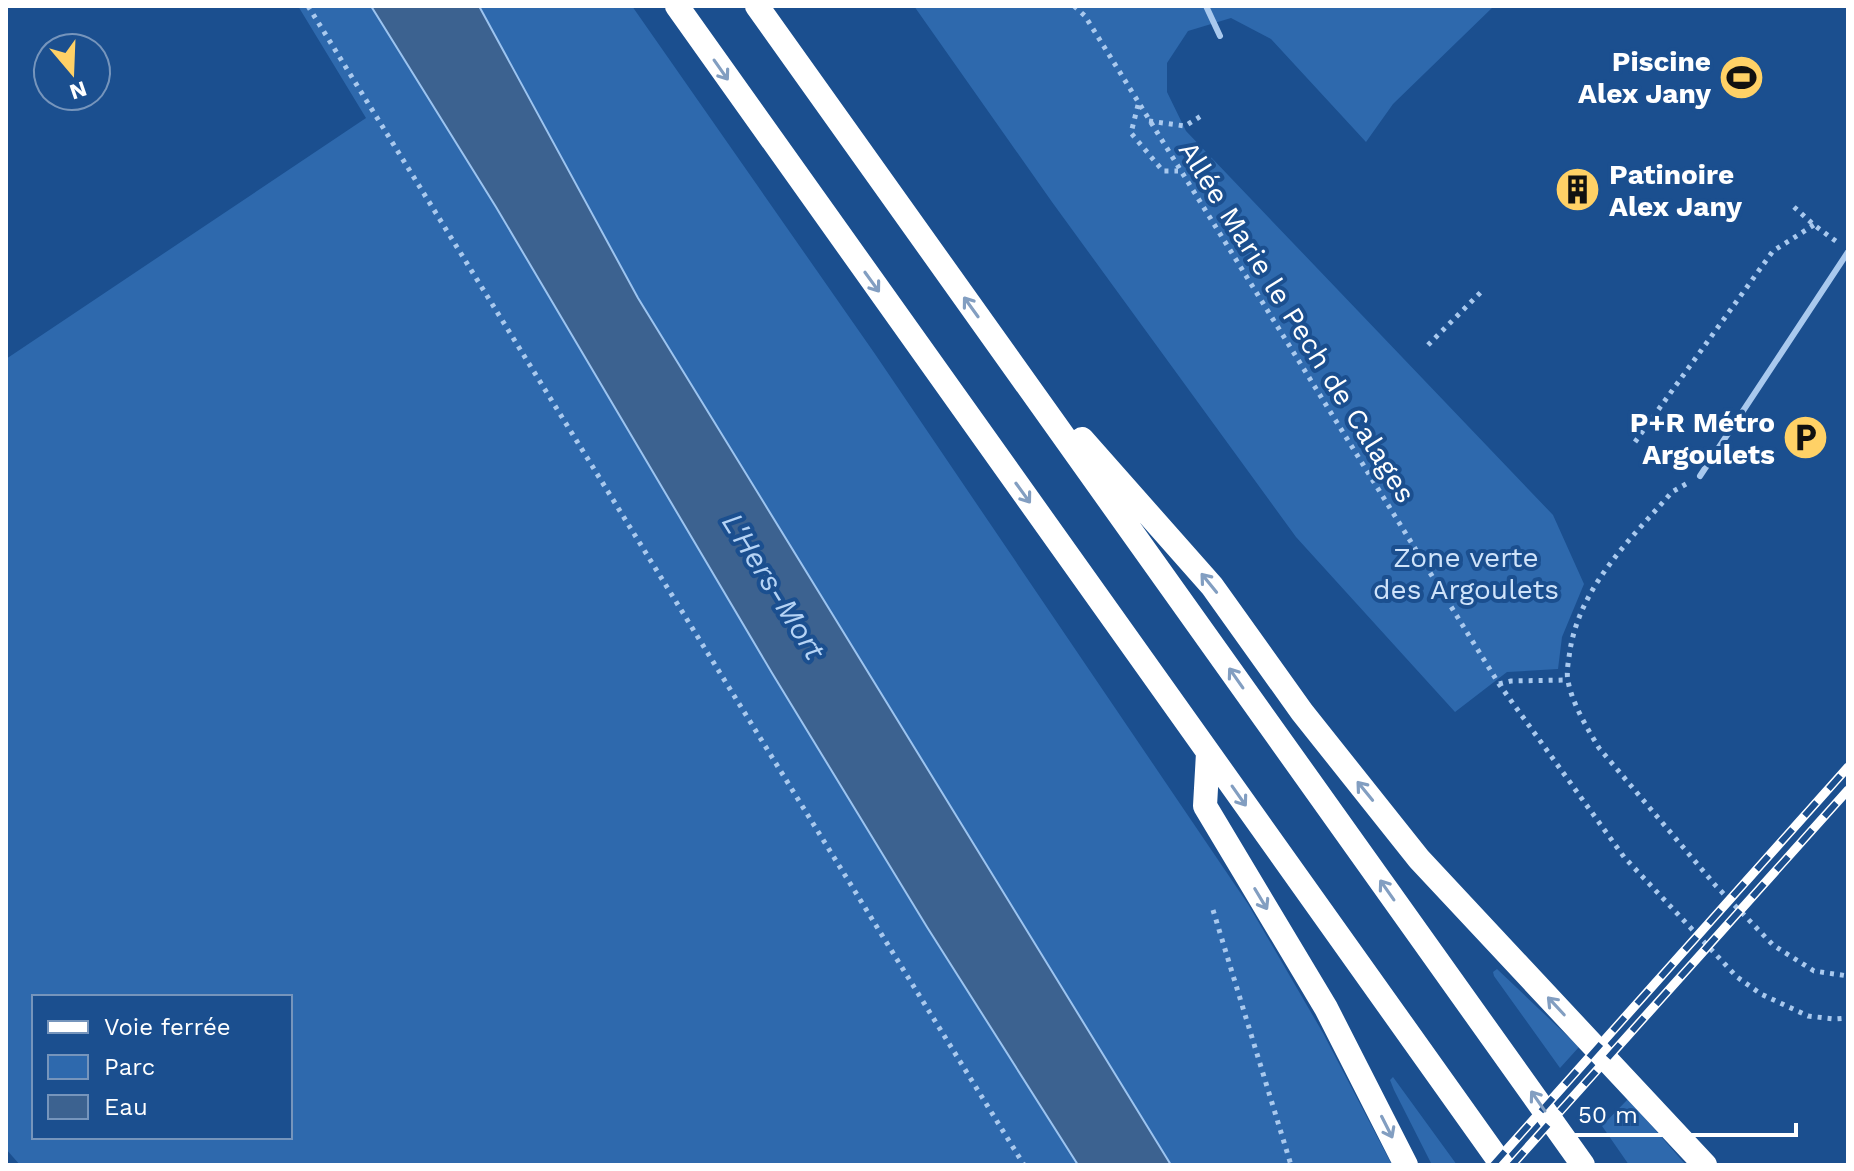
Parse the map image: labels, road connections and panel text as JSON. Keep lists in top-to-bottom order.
{
  "streets": {
    "path": ["Allée Marie le Pech de Calages"]
  },
  "water": ["L'Hers-Mort"],
  "parks": ["Zone verte des Argoulets"],
  "places": {
    "sports": ["Piscine Alex Jany"],
    "building": ["Patinoire Alex Jany"],
    "parking": ["P+R Métro Argoulets"]
  },
  "legend": ["Voie ferrée", "Parc", "Eau"],
  "scale_bar": "50 m",
  "north": "bottom"
}
